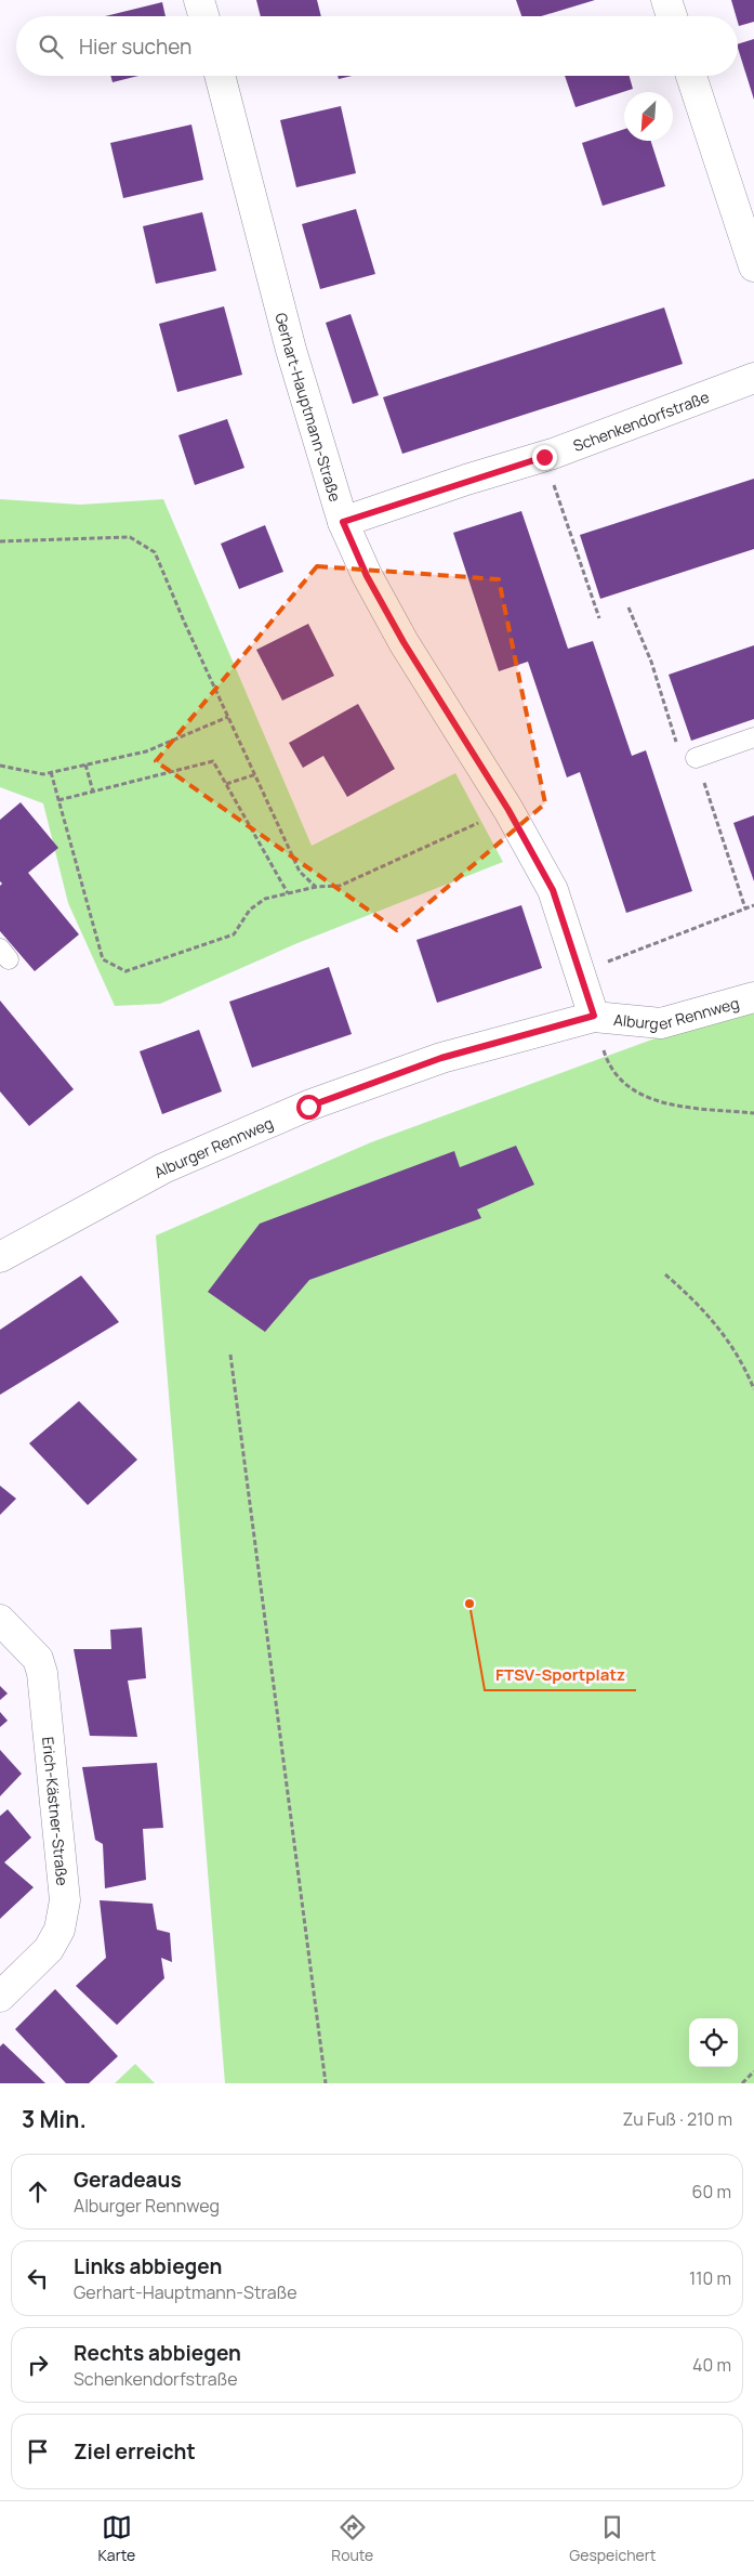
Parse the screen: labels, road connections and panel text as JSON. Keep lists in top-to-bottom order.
{
  "streets": {
    "street": [
      "Gerhart-Hauptmann-Straße",
      "Schenkendorfstraße",
      "Alburger Rennweg",
      "Erich-Kästner-Straße"
    ]
  },
  "crossings": [
    ["Gerhart-Hauptmann-Straße", "Schenkendorfstraße"],
    ["Gerhart-Hauptmann-Straße", "Alburger Rennweg"]
  ],
  "places": ["FTSV-Sportplatz"],
  "north": "bottom left",
  "page": {
    "search": "Hier suchen",
    "heading": ["3 Min.", "Zu Fuß · 210 m"],
    "list": [
      ["Geradeaus", "Alburger Rennweg", "60 m"],
      ["Links abbiegen", "Gerhart-Hauptmann-Straße", "110 m"],
      ["Rechts abbiegen", "Schenkendorfstraße", "40 m"],
      "Ziel erreicht"
    ],
    "nav": ["Karte", "Route", "Gespeichert"]
  }
}
